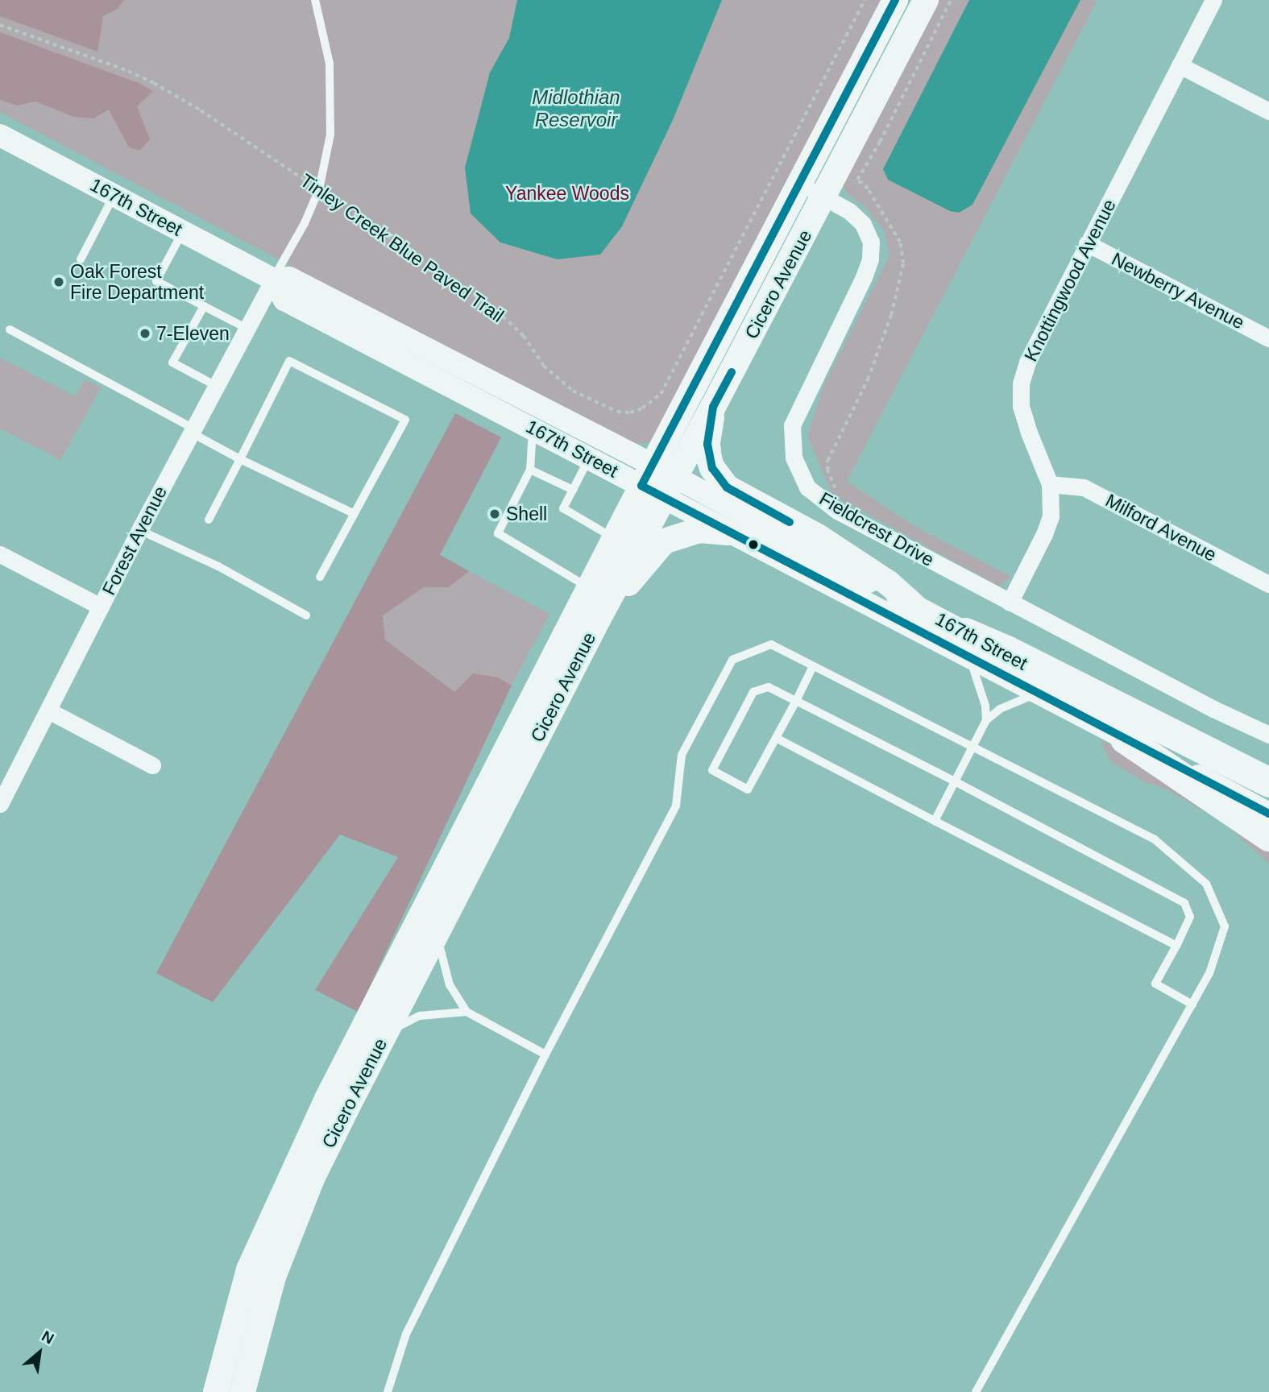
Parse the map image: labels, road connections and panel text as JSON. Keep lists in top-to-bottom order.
{
  "streets": {
    "main road": ["167th Street", "Cicero Avenue"],
    "street": [
      "Knottingwood Avenue",
      "Newberry Avenue",
      "Milford Avenue",
      "Fieldcrest Drive",
      "Forest Avenue"
    ],
    "path": ["Tinley Creek Blue Paved Trail"]
  },
  "crossings": [
    ["167th Street", "Cicero Avenue"],
    ["167th Street", "Forest Avenue"],
    ["Knottingwood Avenue", "Newberry Avenue"],
    ["Knottingwood Avenue", "Milford Avenue"],
    ["Knottingwood Avenue", "Fieldcrest Drive"],
    ["Cicero Avenue", "Fieldcrest Drive"]
  ],
  "water": ["Midlothian Reservoir"],
  "parks": ["Yankee Woods"],
  "places": ["Oak Forest Fire Department", "7-Eleven", "Shell"],
  "north": "top right"
}
